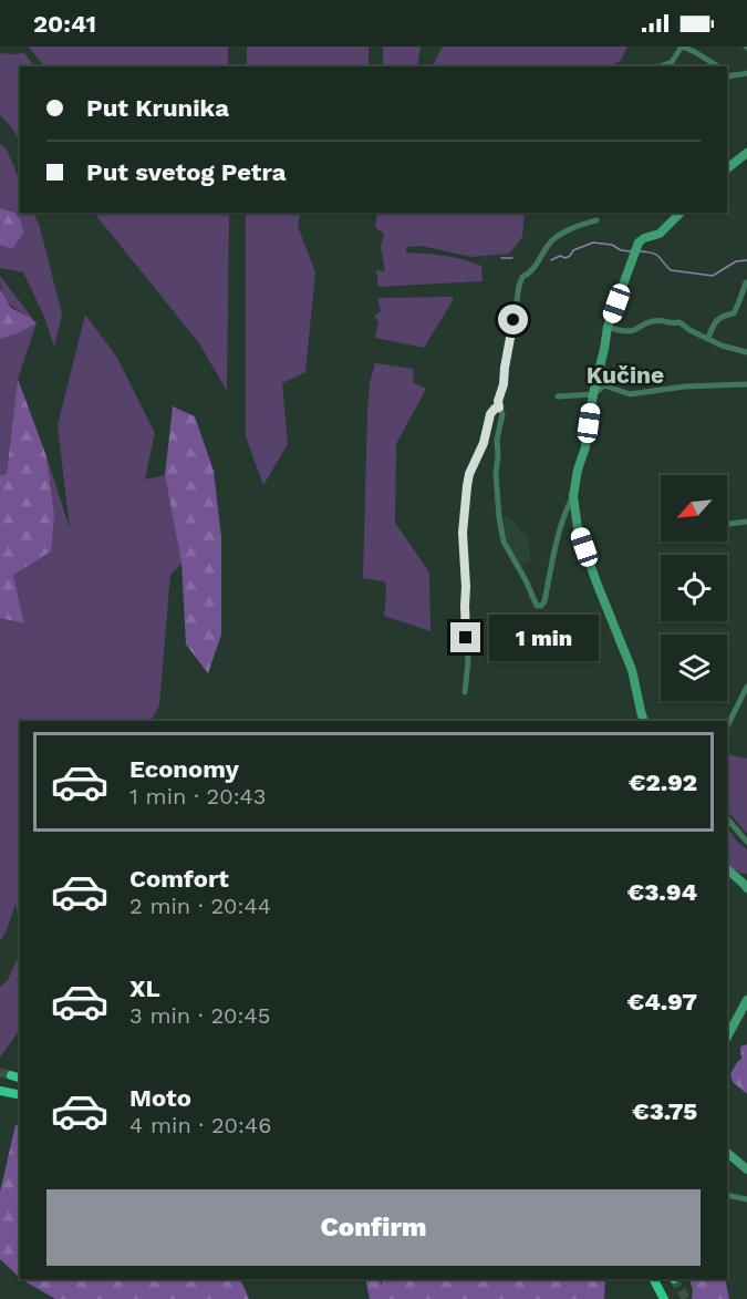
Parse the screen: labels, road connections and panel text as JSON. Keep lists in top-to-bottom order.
{
  "districts": ["Kučine"],
  "north": "bottom left",
  "page": {
    "status": "20:41",
    "banner": ["Put Krunika", "Put svetog Petra"],
    "bubble": "1 min",
    "list": [
      {
        "name": "Economy",
        "note": "1 min · 20:43",
        "value": "€2.92"
      },
      {
        "name": "Comfort",
        "note": "2 min · 20:44",
        "value": "€3.94"
      },
      {
        "name": "XL",
        "note": "3 min · 20:45",
        "value": "€4.97"
      },
      {
        "name": "Moto",
        "note": "4 min · 20:46",
        "value": "€3.75"
      }
    ],
    "buttons": "Confirm"
  }
}
